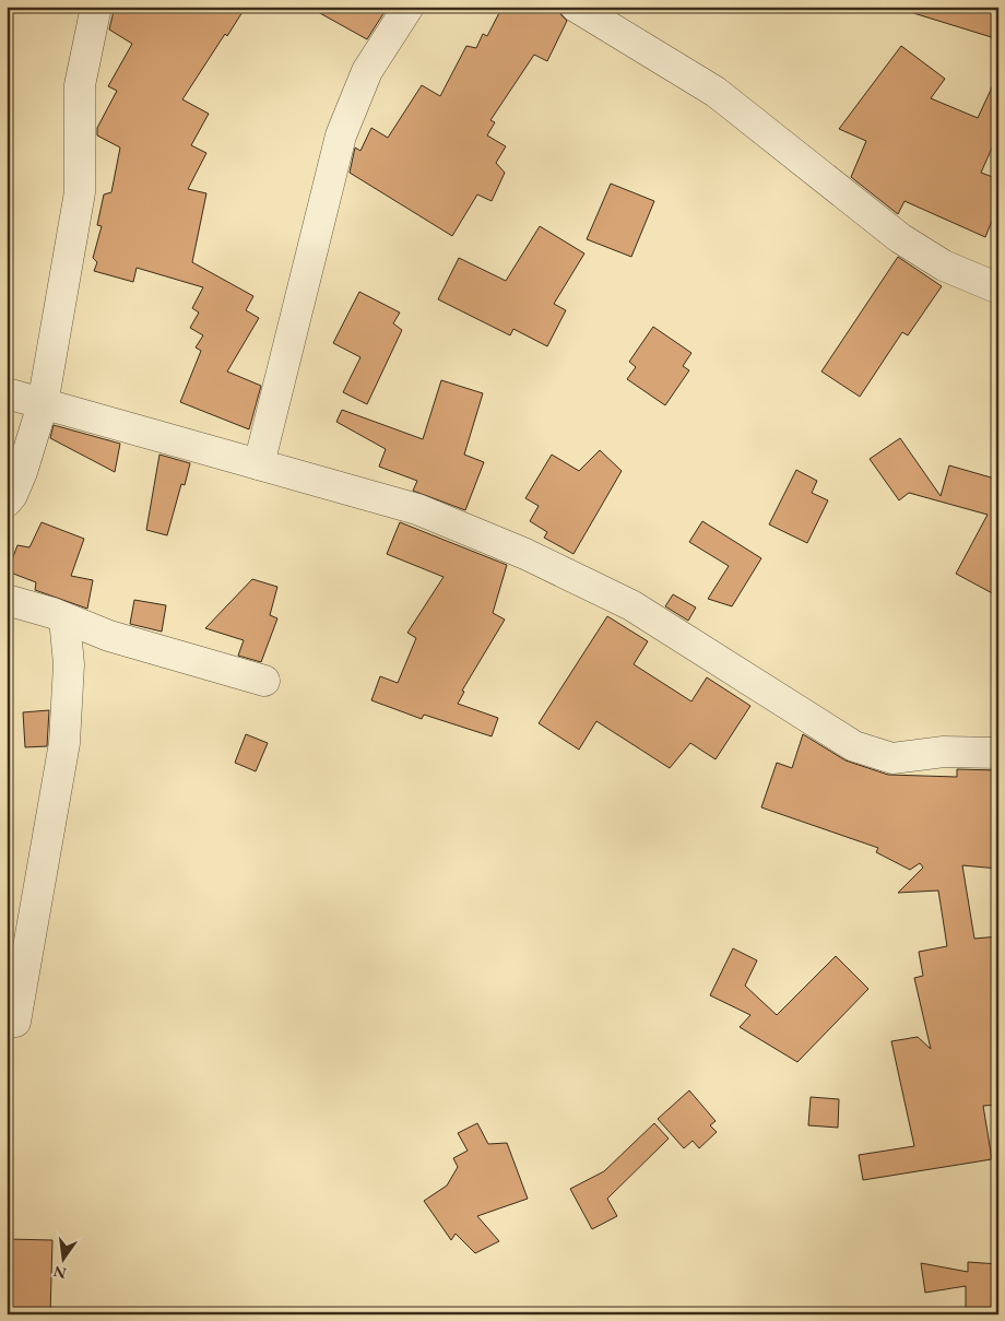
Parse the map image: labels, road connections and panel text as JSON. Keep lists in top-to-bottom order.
{
  "north": "bottom"
}
